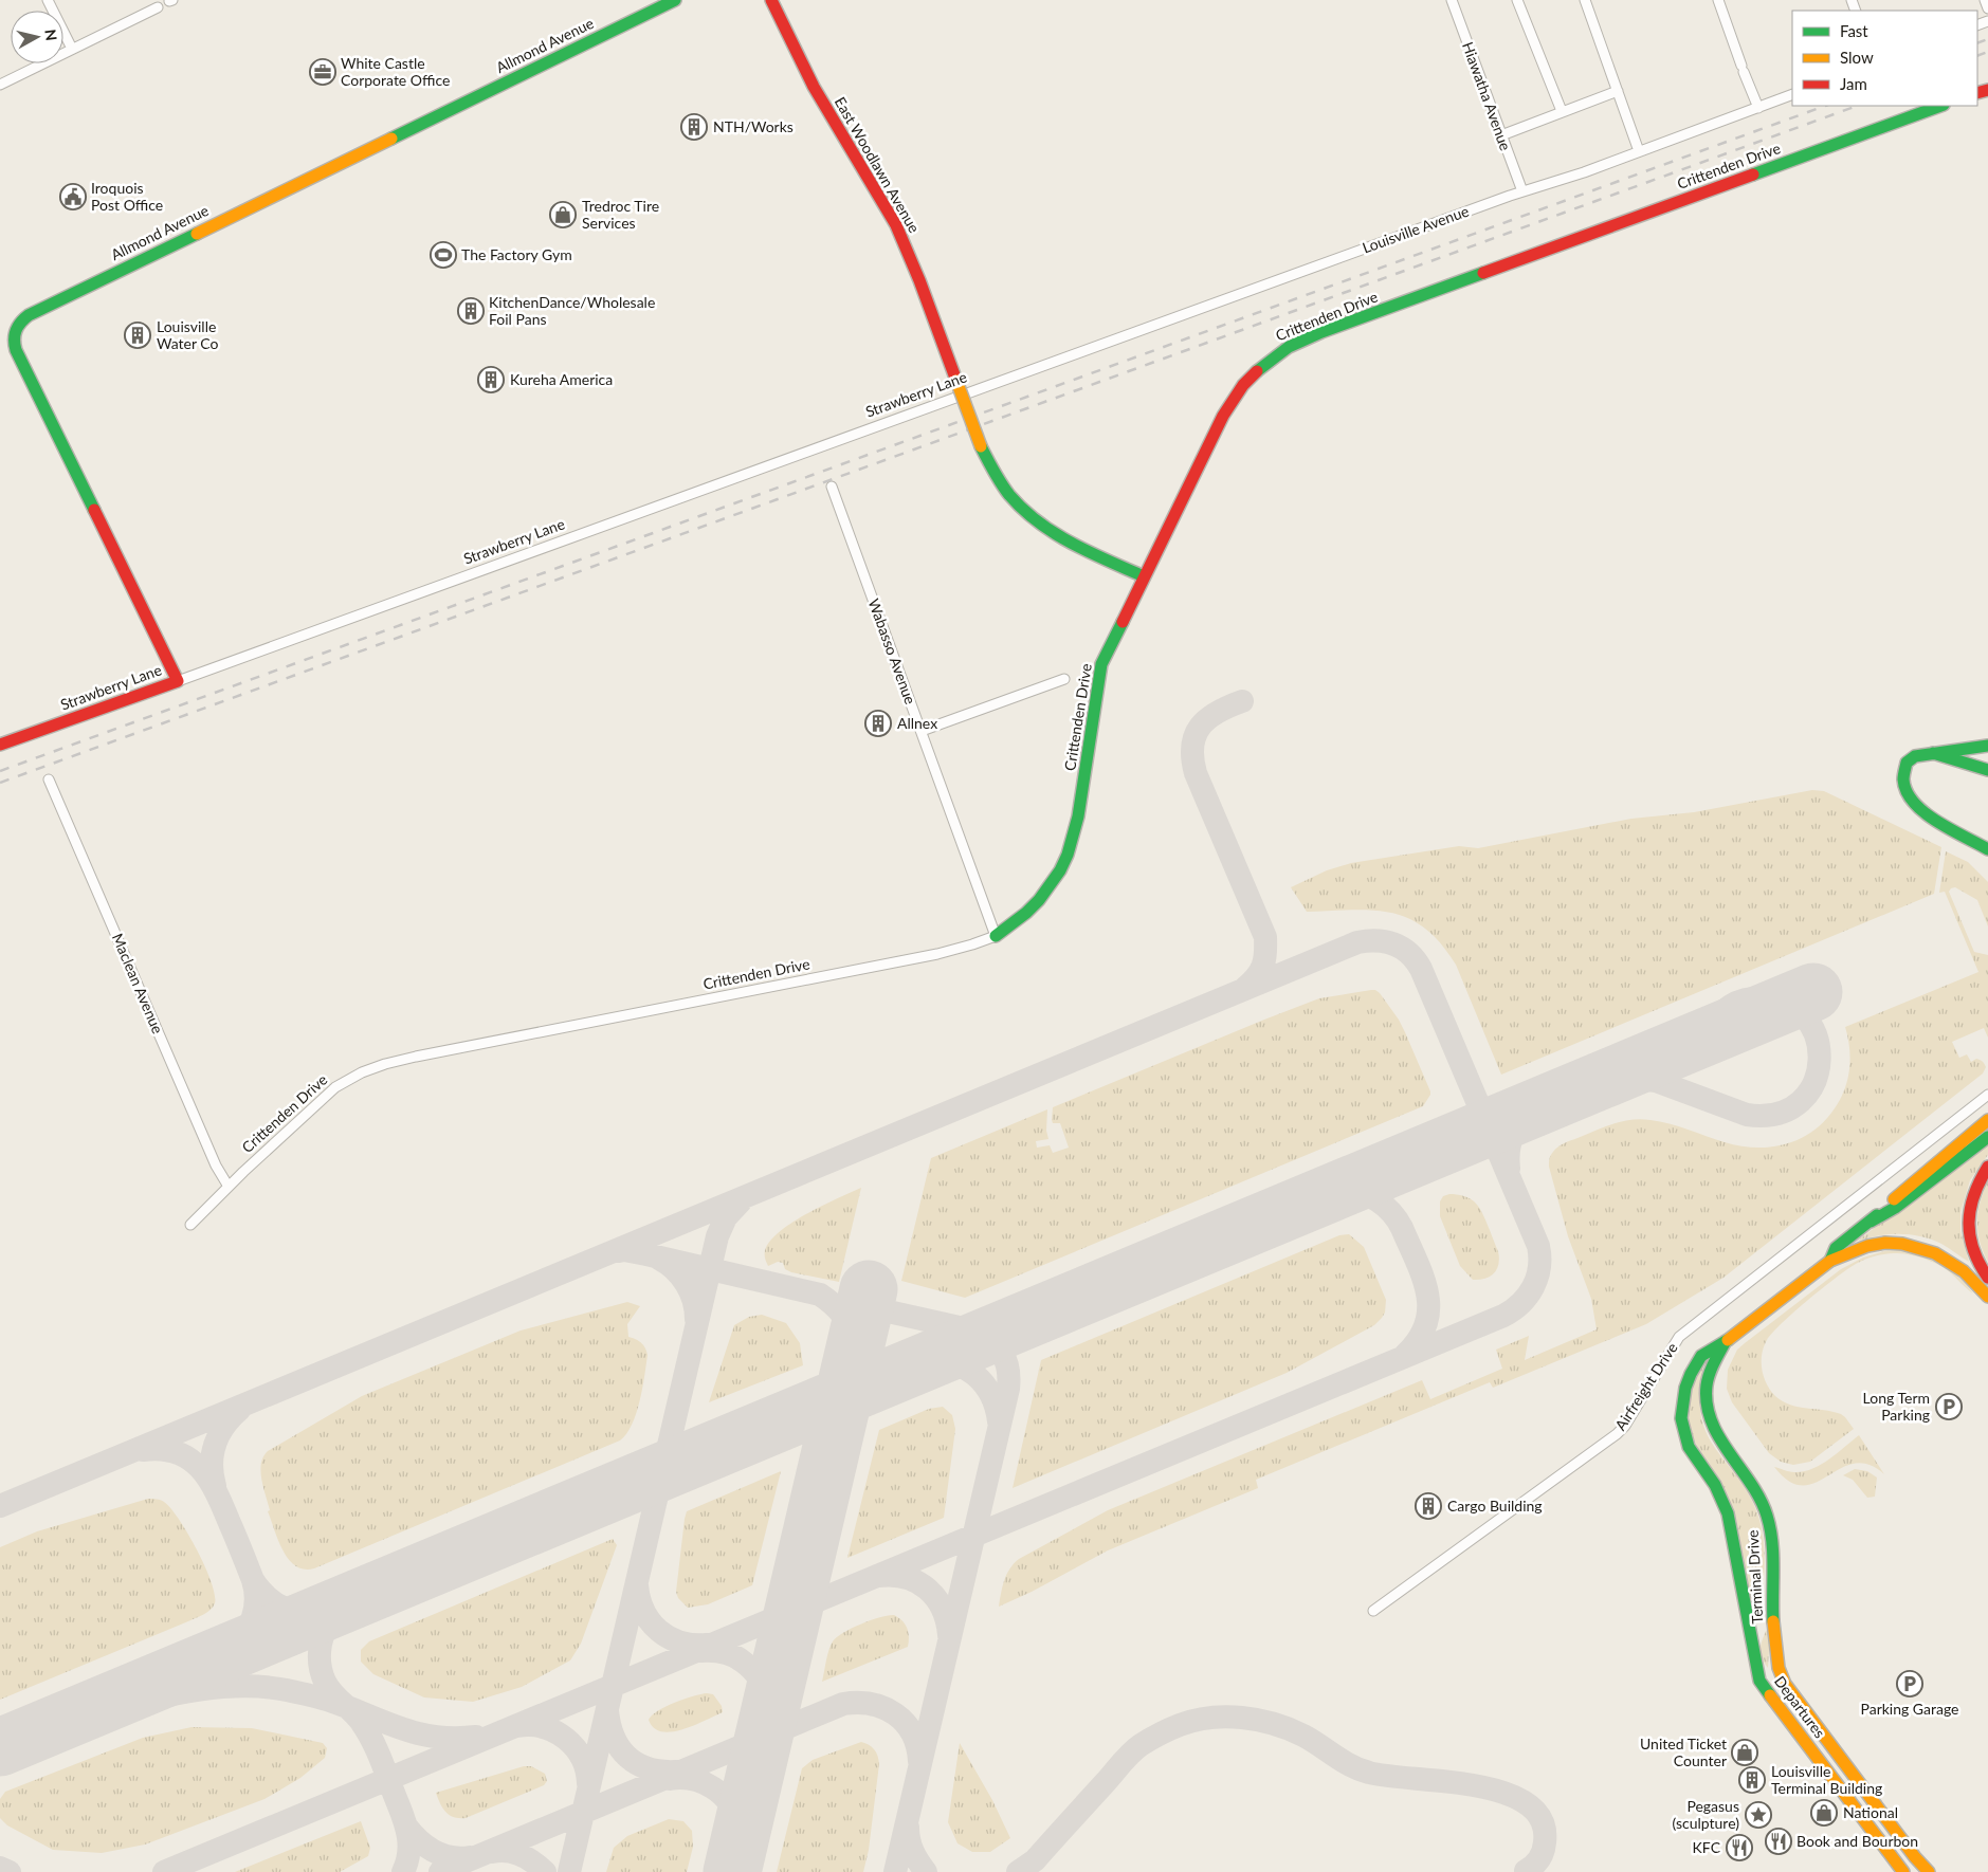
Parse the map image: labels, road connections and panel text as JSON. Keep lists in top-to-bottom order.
{
  "streets": {
    "main road": [
      "Allmond Avenue",
      "East Woodlawn Avenue",
      "Crittenden Drive",
      "Strawberry Lane",
      "Terminal Drive",
      "Departures"
    ],
    "street": [
      "Hiawatha Avenue",
      "Louisville Avenue",
      "Wabasso Avenue",
      "Maclean Avenue",
      "Airfreight Drive"
    ]
  },
  "crossings": [
    ["Allmond Avenue", "Strawberry Lane"],
    ["Hiawatha Avenue", "Louisville Avenue"],
    ["East Woodlawn Avenue", "Crittenden Drive"],
    ["Crittenden Drive", "Wabasso Avenue"],
    ["Crittenden Drive", "Maclean Avenue"],
    ["Louisville Avenue", "Strawberry Lane"],
    ["Terminal Drive", "Departures"]
  ],
  "places": {
    "office": ["White Castle Corporate Office"],
    "building": [
      "NTH/Works",
      "KitchenDance/Wholesale Foil Pans",
      "Louisville Water Co",
      "Kureha America",
      "Allnex",
      "Cargo Building",
      "Louisville Terminal Building"
    ],
    "public building": ["Iroquois Post Office"],
    "shop": ["Tredroc Tire Services", "United Ticket Counter", "National"],
    "sports": ["The Factory Gym"],
    "parking": ["Long Term Parking", "Parking Garage"],
    "place": ["Pegasus (sculpture)"],
    "restaurant": ["Book and Bourbon", "KFC"]
  },
  "legend": ["Fast", "Slow", "Jam"],
  "north": "right"
}
